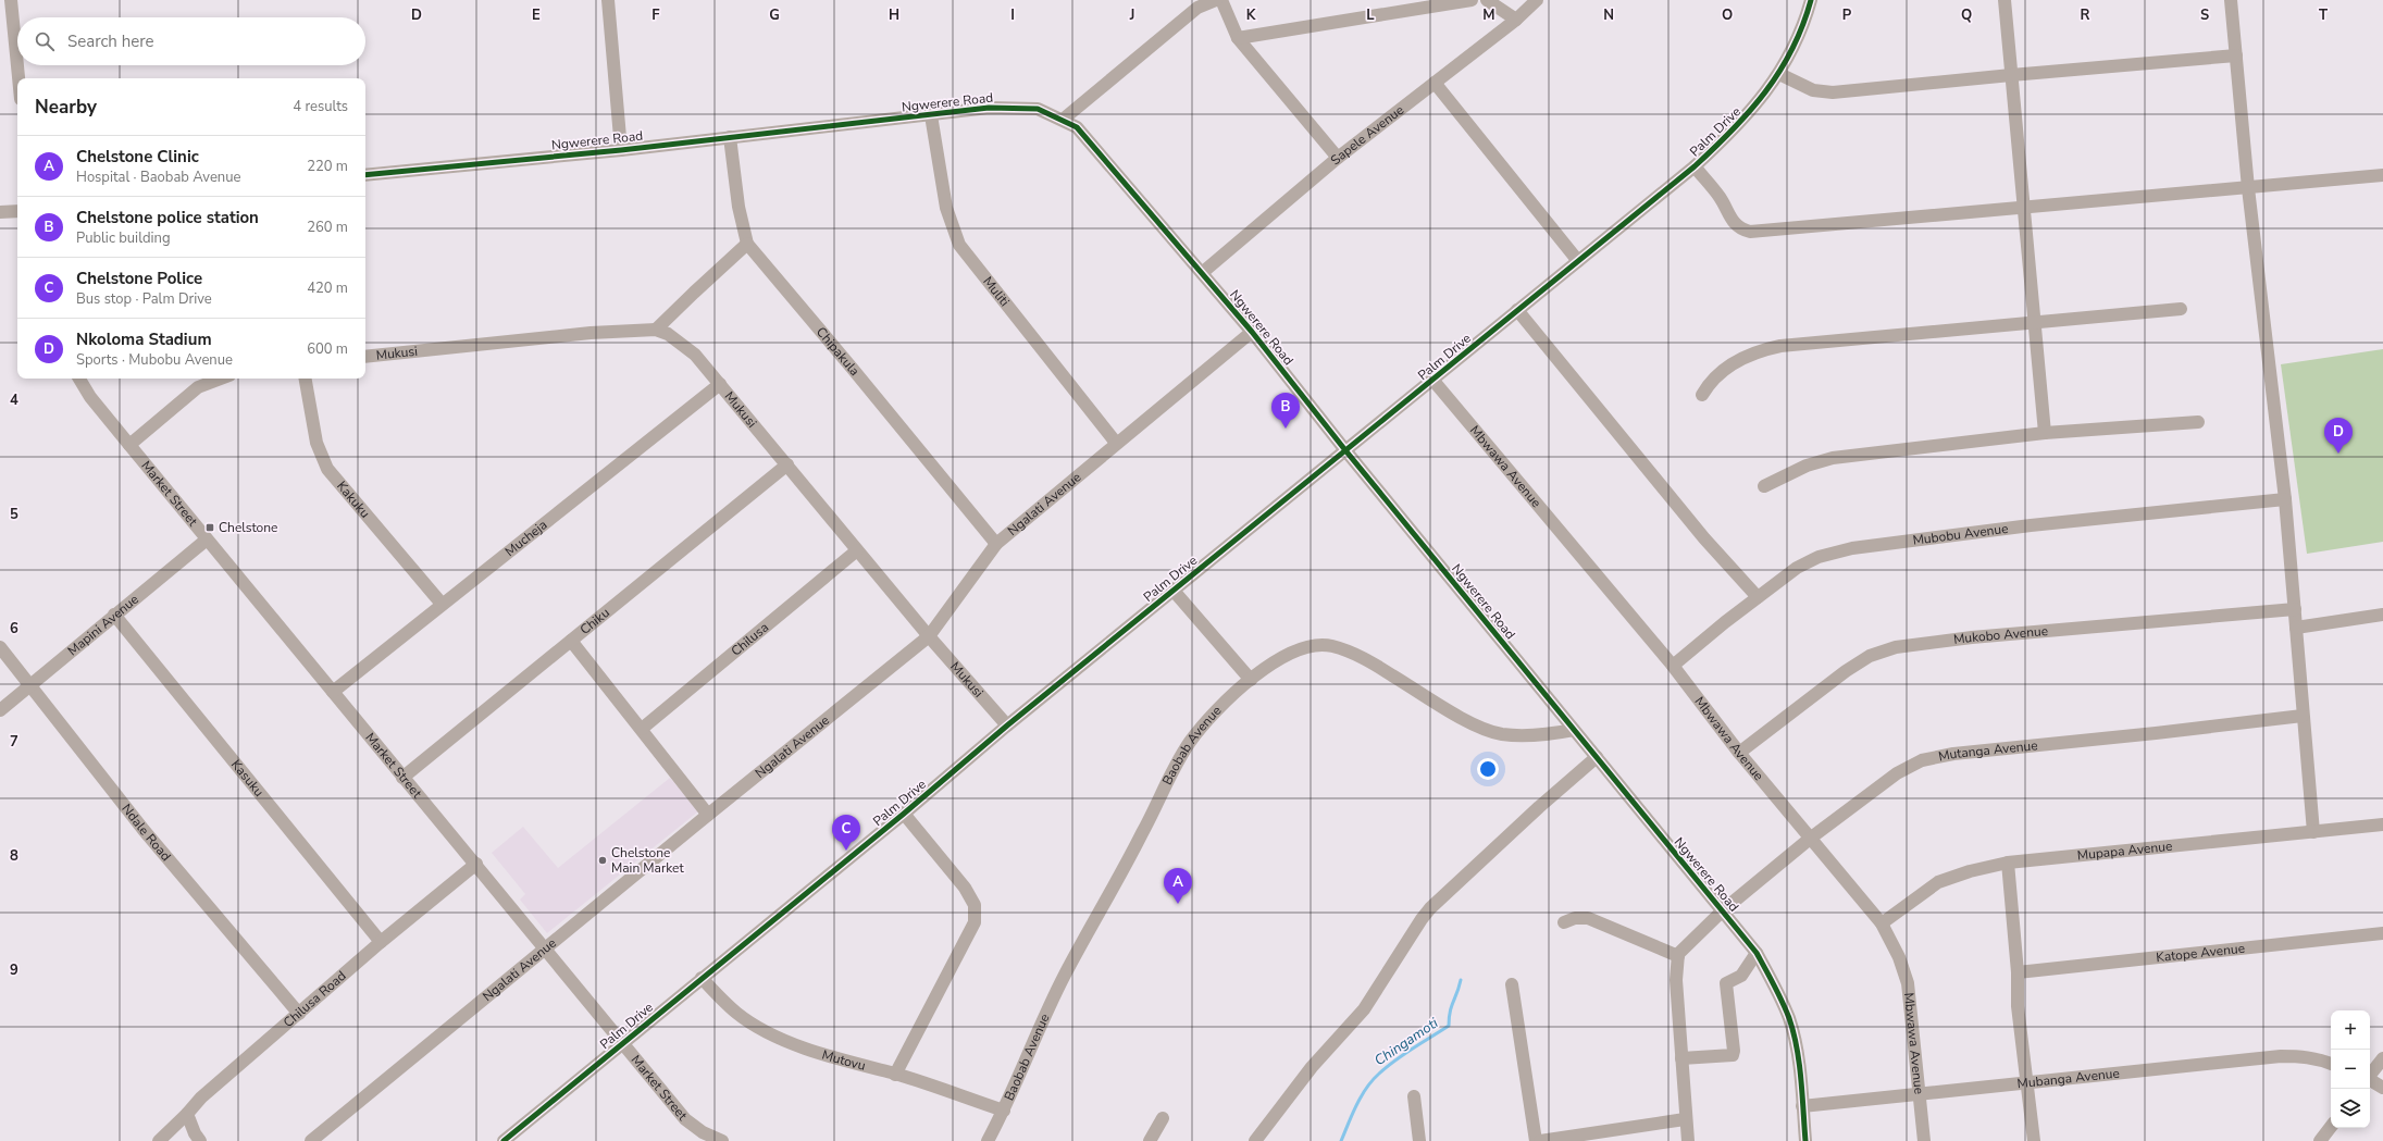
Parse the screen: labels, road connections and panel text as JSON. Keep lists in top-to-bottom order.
{
  "streets": {
    "street": [
      "Ngwerere Road",
      "Palm Drive",
      "Sapele Avenue",
      "Muliti",
      "Chipakula",
      "Mukusi",
      "Mbwawa Avenue",
      "Market Street",
      "Kakuku",
      "Ngalati Avenue",
      "Mubobu Avenue",
      "Mucheja",
      "Chiku",
      "Mapini Avenue",
      "Mukobo Avenue",
      "Chilusa",
      "Baobab Avenue",
      "Mutanga Avenue",
      "Kasuku",
      "Ndale Road",
      "Mupapa Avenue",
      "Katope Avenue",
      "Chilusa Road",
      "Mutovu",
      "Mubanga Avenue"
    ]
  },
  "crossings": [
    ["Ngwerere Road", "Palm Drive"],
    ["Ngwerere Road", "Sapele Avenue"],
    ["Ngwerere Road", "Muliti"],
    ["Ngwerere Road", "Chipakula"],
    ["Ngwerere Road", "Ngalati Avenue"],
    ["Ngwerere Road", "Baobab Avenue"],
    ["Ngwerere Road", "Mutanga Avenue"],
    ["Ngwerere Road", "Mubanga Avenue"],
    ["Palm Drive", "Mukusi"],
    ["Palm Drive", "Mbwawa Avenue"],
    ["Palm Drive", "Market Street"],
    ["Palm Drive", "Mutovu"],
    ["Muliti", "Ngalati Avenue"],
    ["Chipakula", "Ngalati Avenue"],
    ["Mukusi", "Ngalati Avenue"],
    ["Mukusi", "Mucheja"],
    ["Mukusi", "Chiku"],
    ["Mukusi", "Chilusa"],
    ["Mbwawa Avenue", "Mubobu Avenue"],
    ["Mbwawa Avenue", "Mukobo Avenue"],
    ["Mbwawa Avenue", "Mutanga Avenue"],
    ["Mbwawa Avenue", "Mupapa Avenue"],
    ["Mbwawa Avenue", "Mubanga Avenue"],
    ["Market Street", "Ngalati Avenue"],
    ["Market Street", "Mucheja"],
    ["Market Street", "Chiku"],
    ["Market Street", "Mapini Avenue"],
    ["Market Street", "Chilusa Road"],
    ["Kakuku", "Mucheja"],
    ["Mapini Avenue", "Kasuku"],
    ["Mapini Avenue", "Ndale Road"],
    ["Baobab Avenue", "Mutovu"],
    ["Kasuku", "Chilusa Road"],
    ["Ndale Road", "Chilusa Road"]
  ],
  "water": ["Chingamoti"],
  "places": {
    "transit": ["Chelstone"],
    "other": ["Chelstone Main Market"]
  },
  "page": {
    "search": "Search here",
    "heading": ["Nearby", "4 results"],
    "list": [
      {
        "mark": "A",
        "name": "Chelstone Clinic",
        "note": "Hospital · Baobab Avenue",
        "value": "220 m"
      },
      {
        "mark": "B",
        "name": "Chelstone police station",
        "note": "Public building",
        "value": "260 m"
      },
      {
        "mark": "C",
        "name": "Chelstone Police",
        "note": "Bus stop · Palm Drive",
        "value": "420 m"
      },
      {
        "mark": "D",
        "name": "Nkoloma Stadium",
        "note": "Sports · Mubobu Avenue",
        "value": "600 m"
      }
    ],
    "pins": [
      "B",
      "D",
      "C",
      "A"
    ],
    "map_buttons": ["+", "−"]
  },
  "grid": {
    "columns": [
      "D",
      "E",
      "F",
      "G",
      "H",
      "I",
      "J",
      "K",
      "L",
      "M",
      "N",
      "O",
      "P",
      "Q",
      "R",
      "S",
      "T"
    ],
    "rows": [
      "4",
      "5",
      "6",
      "7",
      "8",
      "9"
    ]
  }
}
